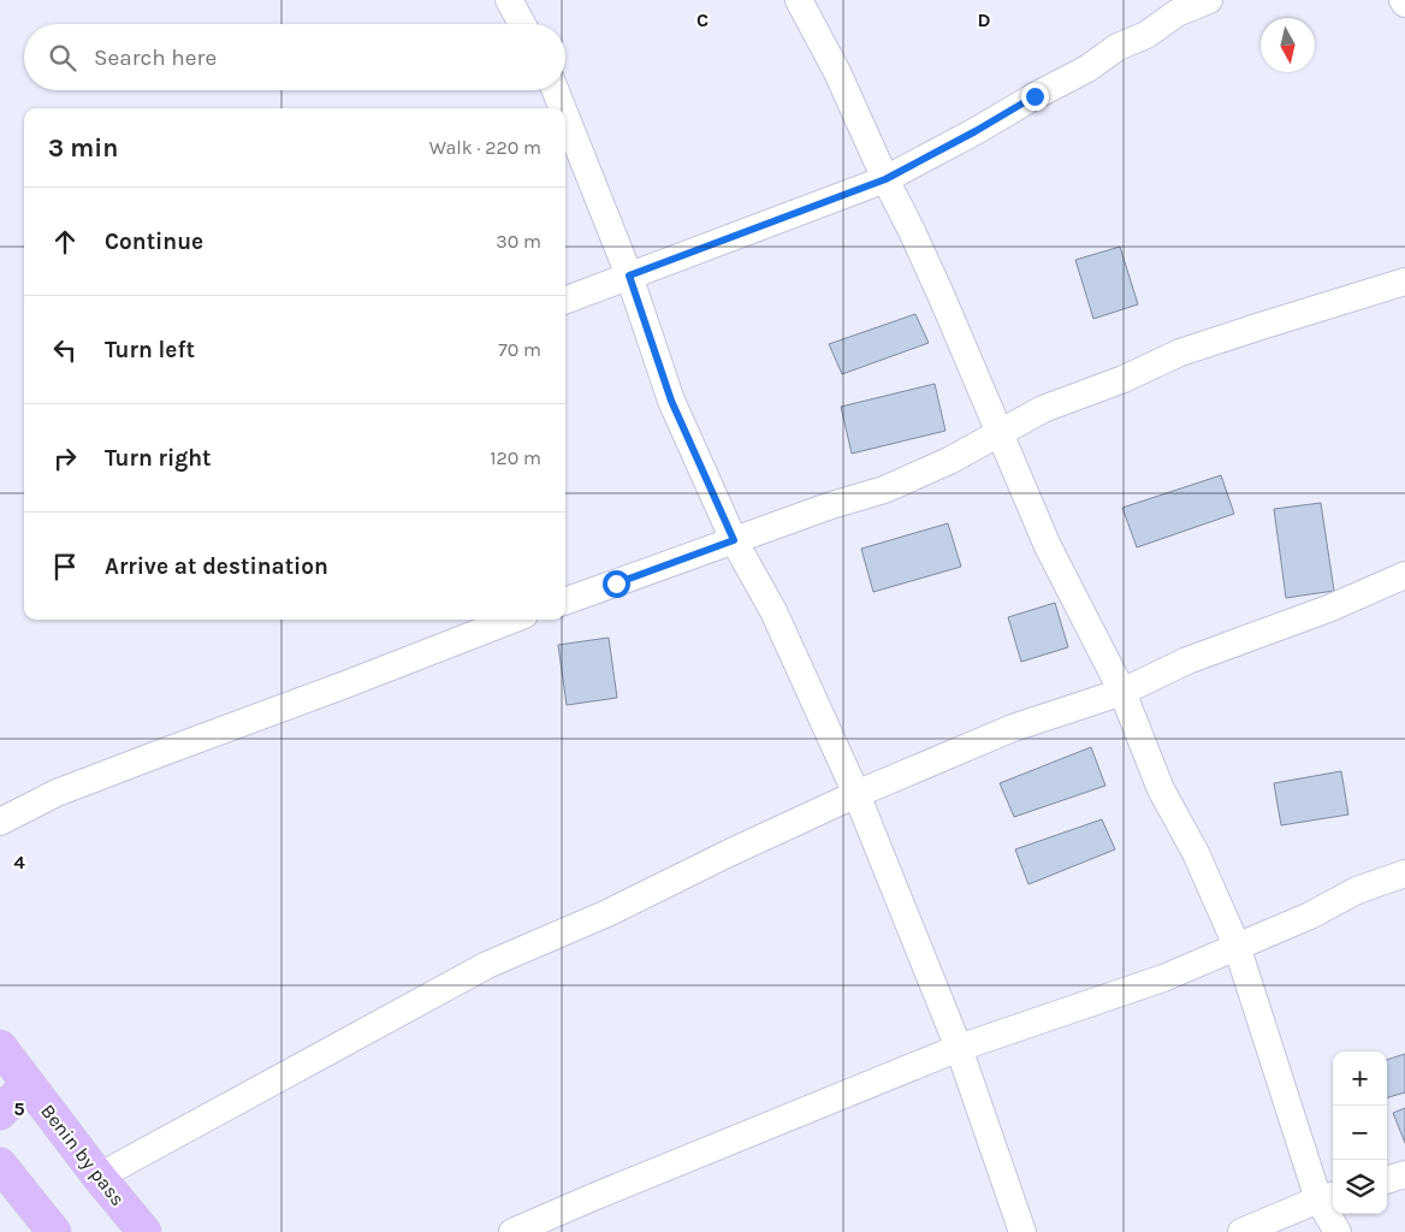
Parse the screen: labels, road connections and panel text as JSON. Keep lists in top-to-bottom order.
{
  "streets": {
    "highway": ["Benin by pass"]
  },
  "north": "bottom",
  "page": {
    "search": "Search here",
    "heading": ["3 min", "Walk · 220 m"],
    "list": [
      ["Continue", "30 m"],
      ["Turn left", "70 m"],
      ["Turn right", "120 m"],
      "Arrive at destination"
    ],
    "map_buttons": ["+", "−"]
  },
  "grid": {
    "columns": ["C", "D"],
    "rows": ["4", "5"]
  }
}
